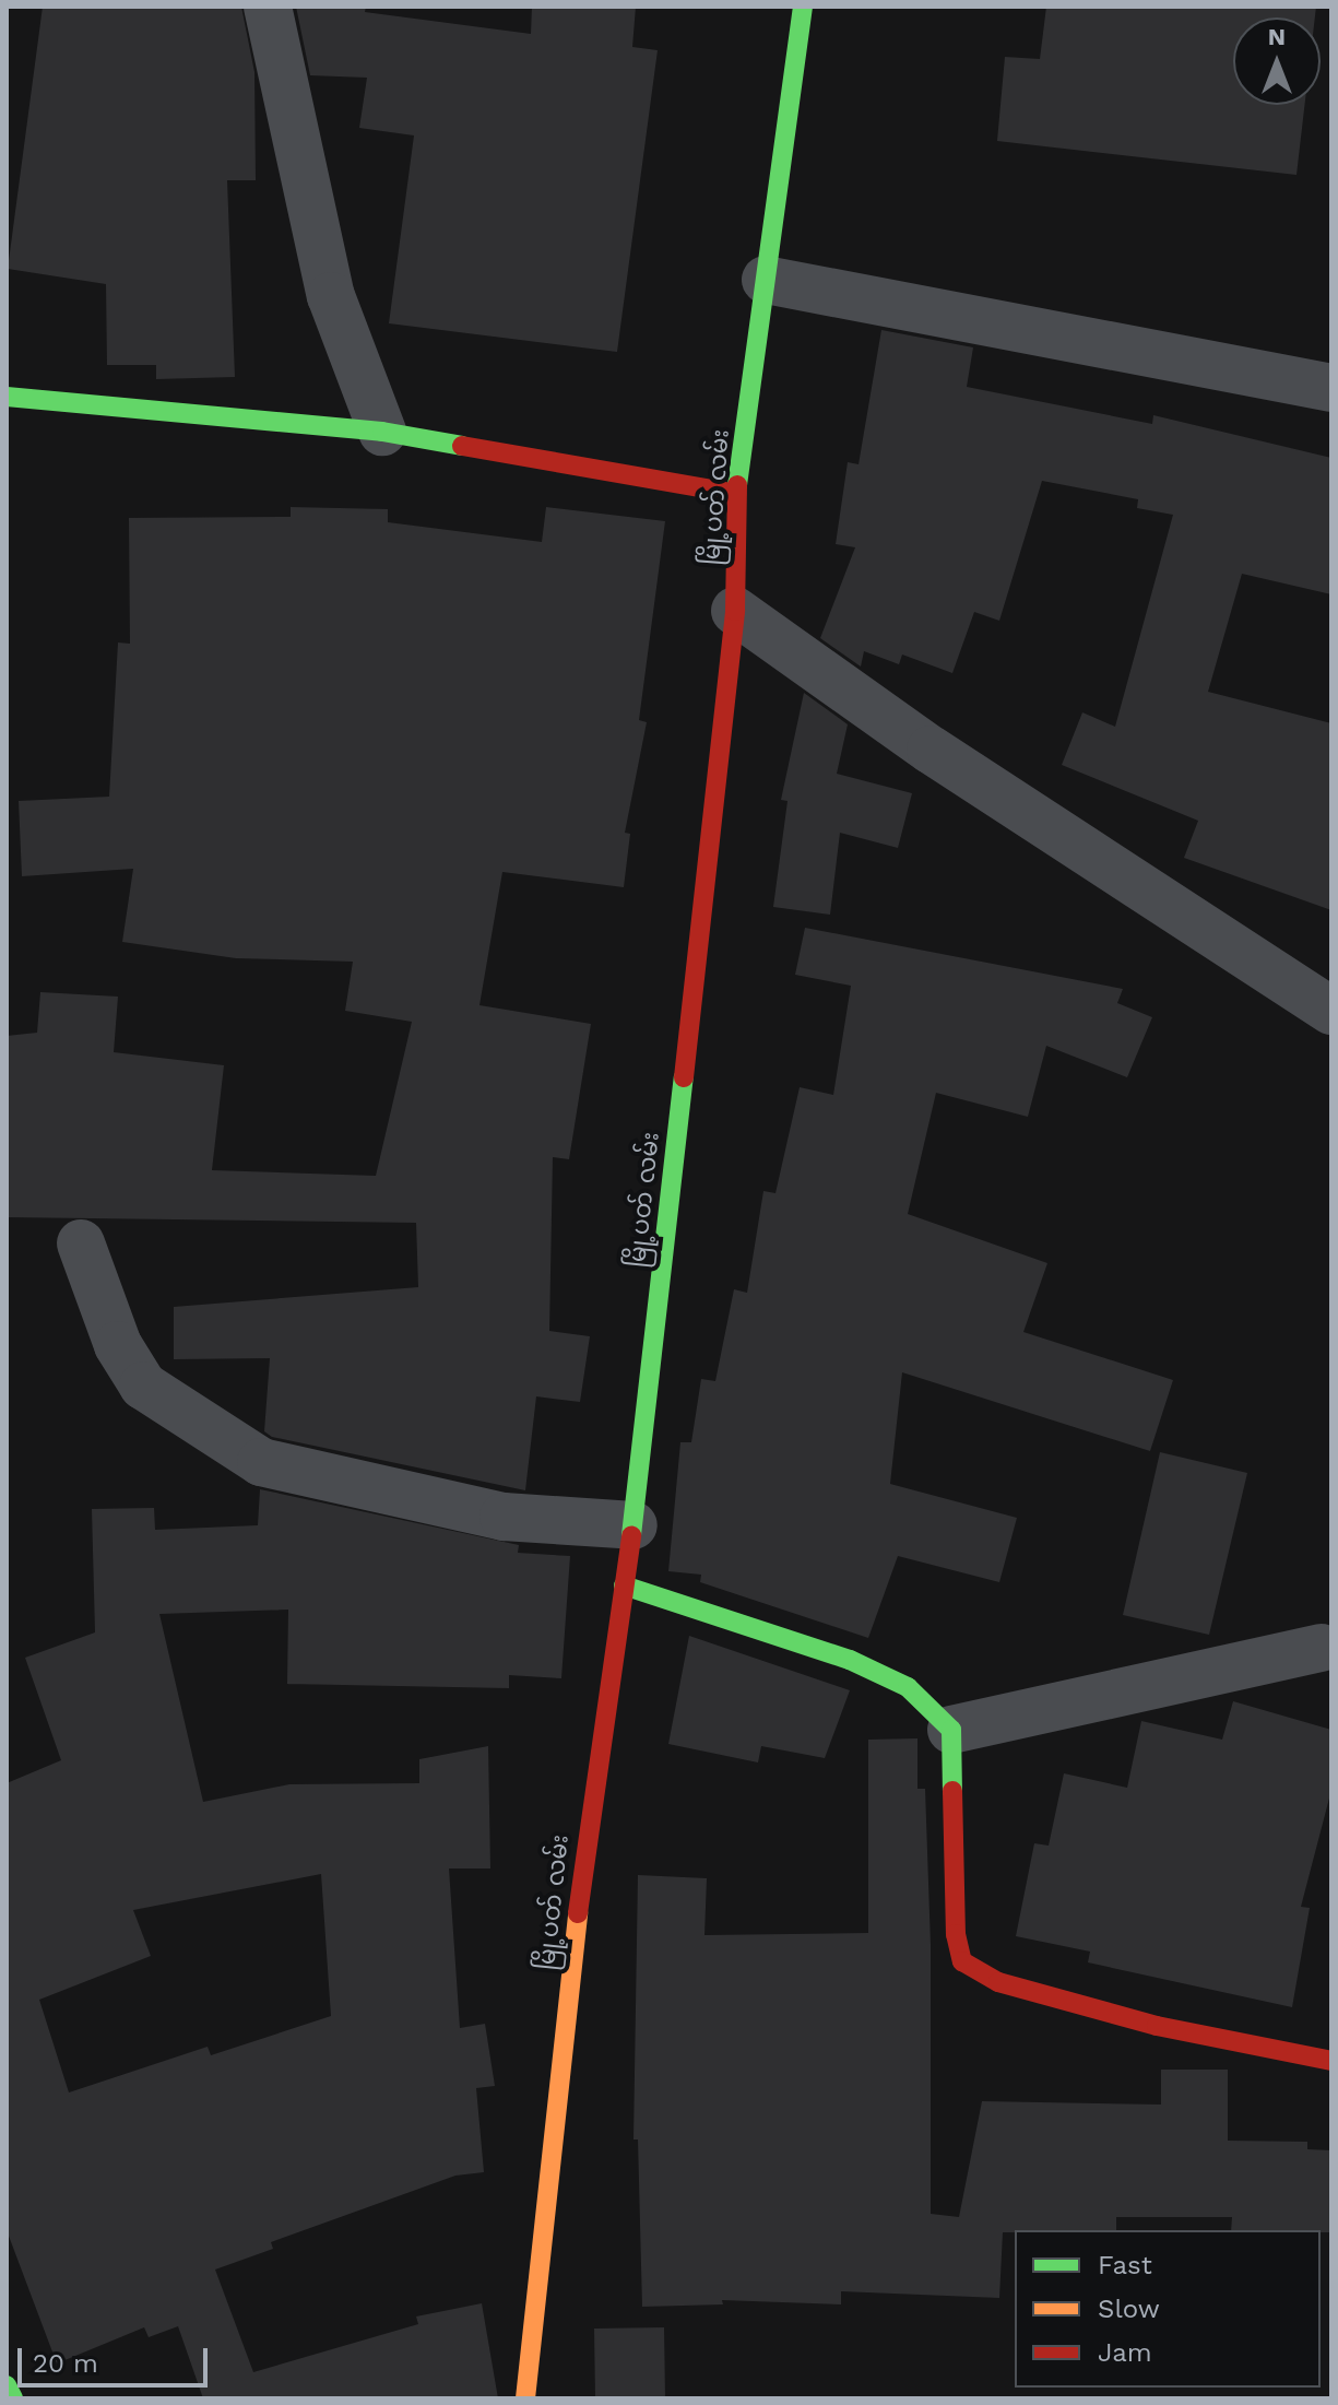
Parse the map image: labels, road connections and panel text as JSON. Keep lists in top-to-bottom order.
{
  "streets": {
    "street": ["မြို့ပတ် လမ်း"]
  },
  "legend": ["Fast", "Slow", "Jam"],
  "scale_bar": "20 m",
  "north": "top"
}
